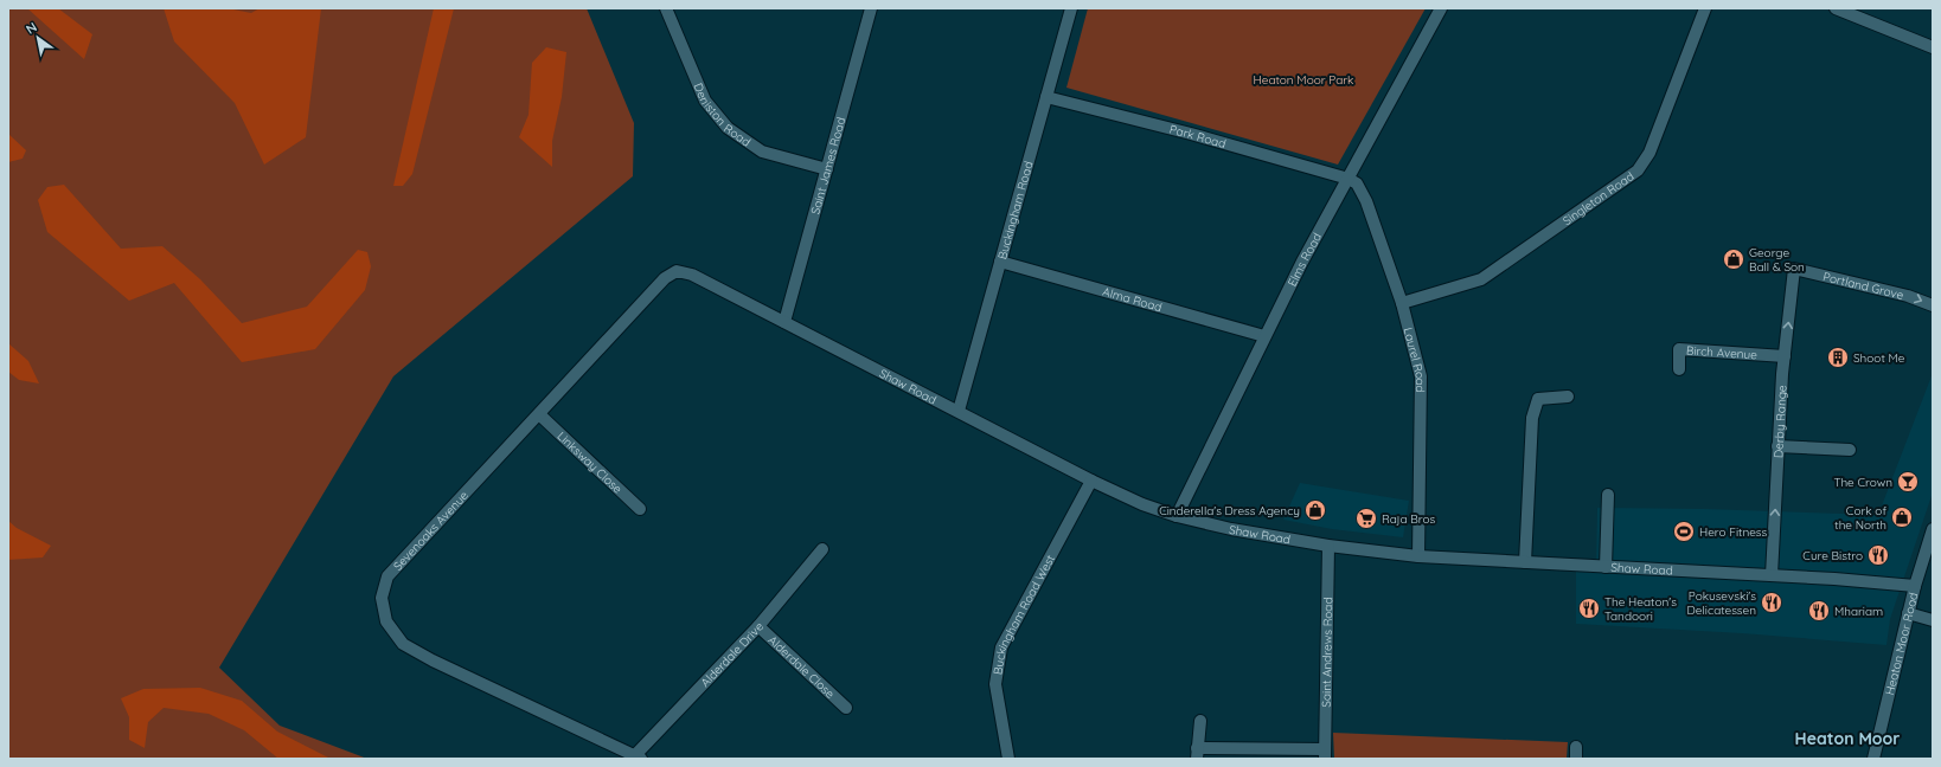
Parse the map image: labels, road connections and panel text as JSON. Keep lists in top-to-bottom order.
{
  "streets": {
    "street": [
      "Deniston Road",
      "Park Road",
      "Saint James Road",
      "Singleton Road",
      "Buckingham Road",
      "Elms Road",
      "Portland Grove",
      "Alma Road",
      "Birch Avenue",
      "Laurel Road",
      "Shaw Road",
      "Derby Range",
      "Linksway Close",
      "Sevenoaks Avenue",
      "Buckingham Road West",
      "Heaton Moor Road",
      "Saint Andrews Road",
      "Alderdale Drive",
      "Alderdale Close"
    ]
  },
  "crossings": [
    ["Deniston Road", "Saint James Road"],
    ["Park Road", "Buckingham Road"],
    ["Park Road", "Elms Road"],
    ["Park Road", "Laurel Road"],
    ["Saint James Road", "Shaw Road"],
    ["Singleton Road", "Laurel Road"],
    ["Buckingham Road", "Alma Road"],
    ["Buckingham Road", "Shaw Road"],
    ["Elms Road", "Alma Road"],
    ["Elms Road", "Laurel Road"],
    ["Elms Road", "Shaw Road"],
    ["Portland Grove", "Derby Range"],
    ["Birch Avenue", "Derby Range"],
    ["Laurel Road", "Shaw Road"],
    ["Shaw Road", "Derby Range"],
    ["Shaw Road", "Sevenoaks Avenue"],
    ["Shaw Road", "Buckingham Road West"],
    ["Shaw Road", "Heaton Moor Road"],
    ["Shaw Road", "Saint Andrews Road"],
    ["Linksway Close", "Sevenoaks Avenue"],
    ["Sevenoaks Avenue", "Alderdale Drive"],
    ["Alderdale Drive", "Alderdale Close"]
  ],
  "one_way": ["Portland Grove", "Derby Range"],
  "districts": ["Heaton Moor"],
  "parks": ["Heaton Moor Park"],
  "places": {
    "shop": ["George Ball & Son", "Cinderella's Dress Agency", "Cork of the North"],
    "building": ["Shoot Me"],
    "bar": ["The Crown"],
    "supermarket": ["Raja Bros"],
    "sports": ["Hero Fitness"],
    "restaurant": [
      "Cure Bistro",
      "Pokusevski's Delicatessen",
      "The Heaton's Tandoori",
      "Mhariam"
    ]
  },
  "north": "top left"
}
